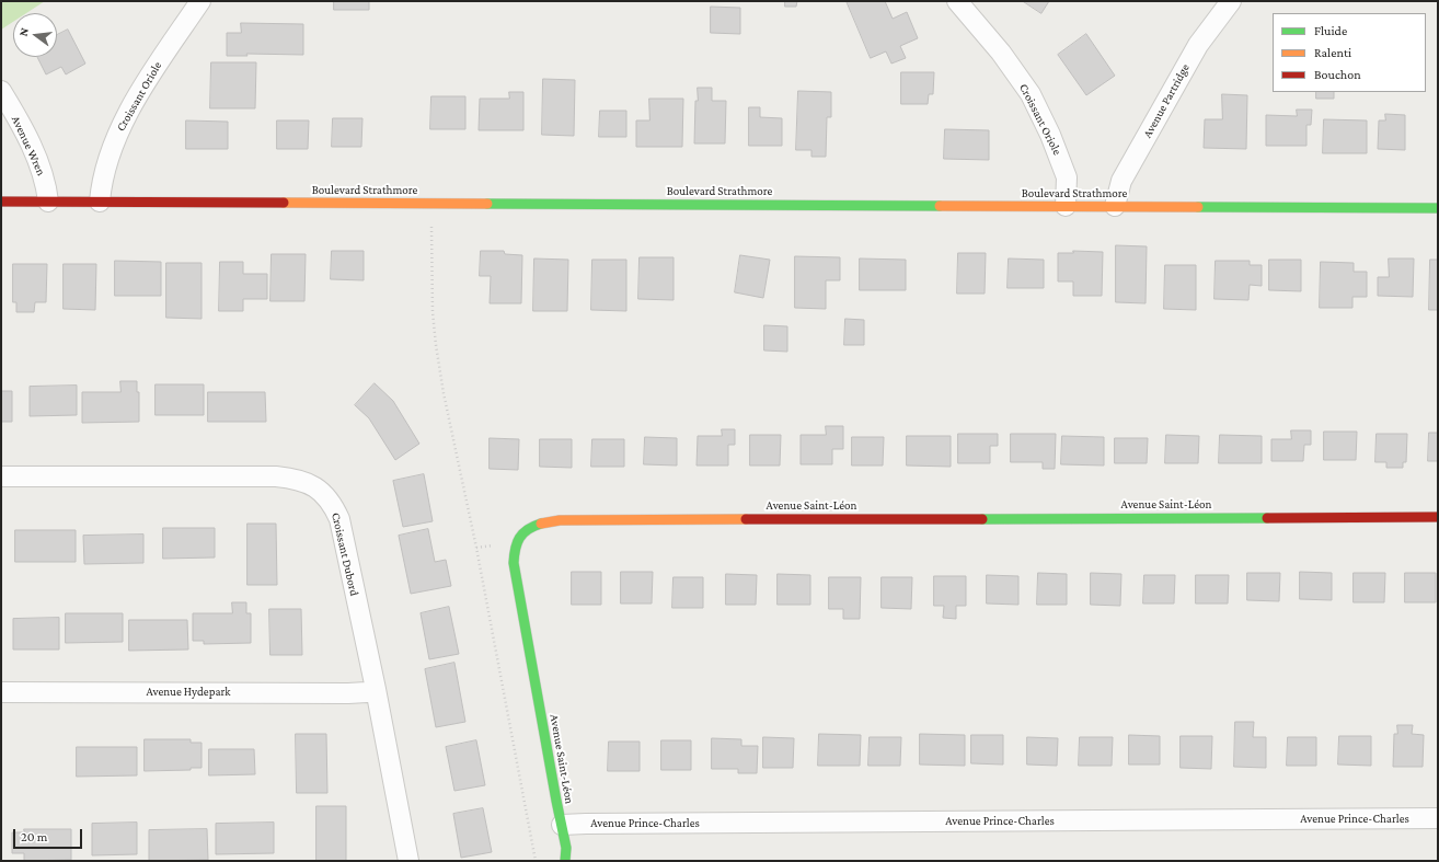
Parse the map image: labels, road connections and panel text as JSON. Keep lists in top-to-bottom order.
{
  "streets": {
    "street": [
      "Croissant Oriole",
      "Avenue Partridge",
      "Avenue Wren",
      "Boulevard Strathmore",
      "Avenue Saint-Léon",
      "Croissant Dubord",
      "Avenue Hydepark",
      "Avenue Prince-Charles"
    ]
  },
  "crossings": [
    ["Croissant Oriole", "Boulevard Strathmore"],
    ["Avenue Partridge", "Boulevard Strathmore"],
    ["Avenue Wren", "Boulevard Strathmore"],
    ["Avenue Saint-Léon", "Avenue Prince-Charles"],
    ["Croissant Dubord", "Avenue Hydepark"]
  ],
  "legend": ["Fluide", "Ralenti", "Bouchon"],
  "scale_bar": "20 m",
  "north": "left"
}
